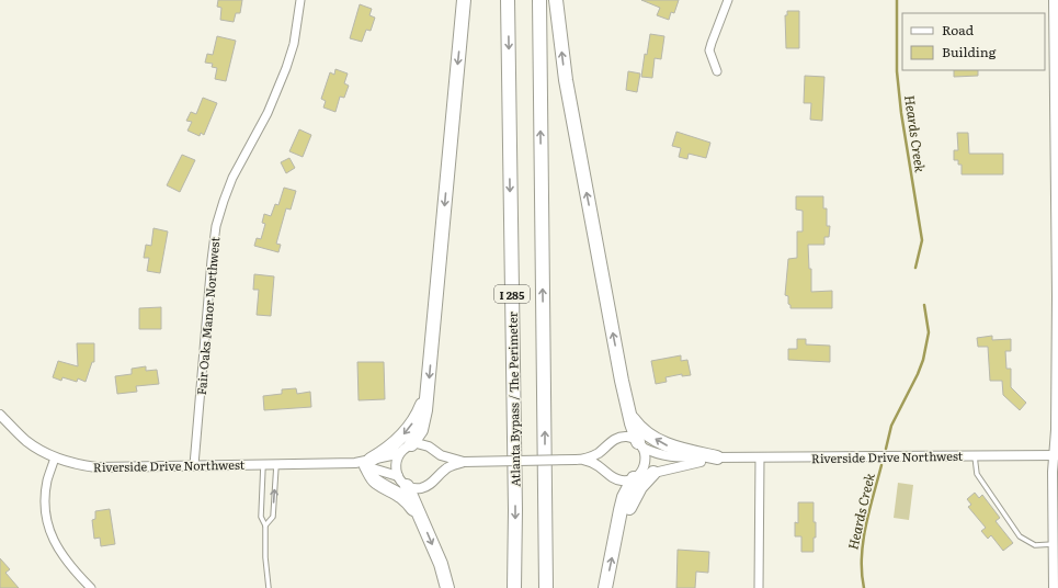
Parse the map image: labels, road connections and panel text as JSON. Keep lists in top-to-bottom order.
{
  "streets": {
    "highway": ["I 285", "Atlanta Bypass / The Perimeter"],
    "street": ["Fair Oaks Manor Northwest", "Riverside Drive Northwest"]
  },
  "crossings": [
    ["Fair Oaks Manor Northwest", "Riverside Drive Northwest"]
  ],
  "water": ["Heards Creek"],
  "legend": ["Road", "Building"]
}
